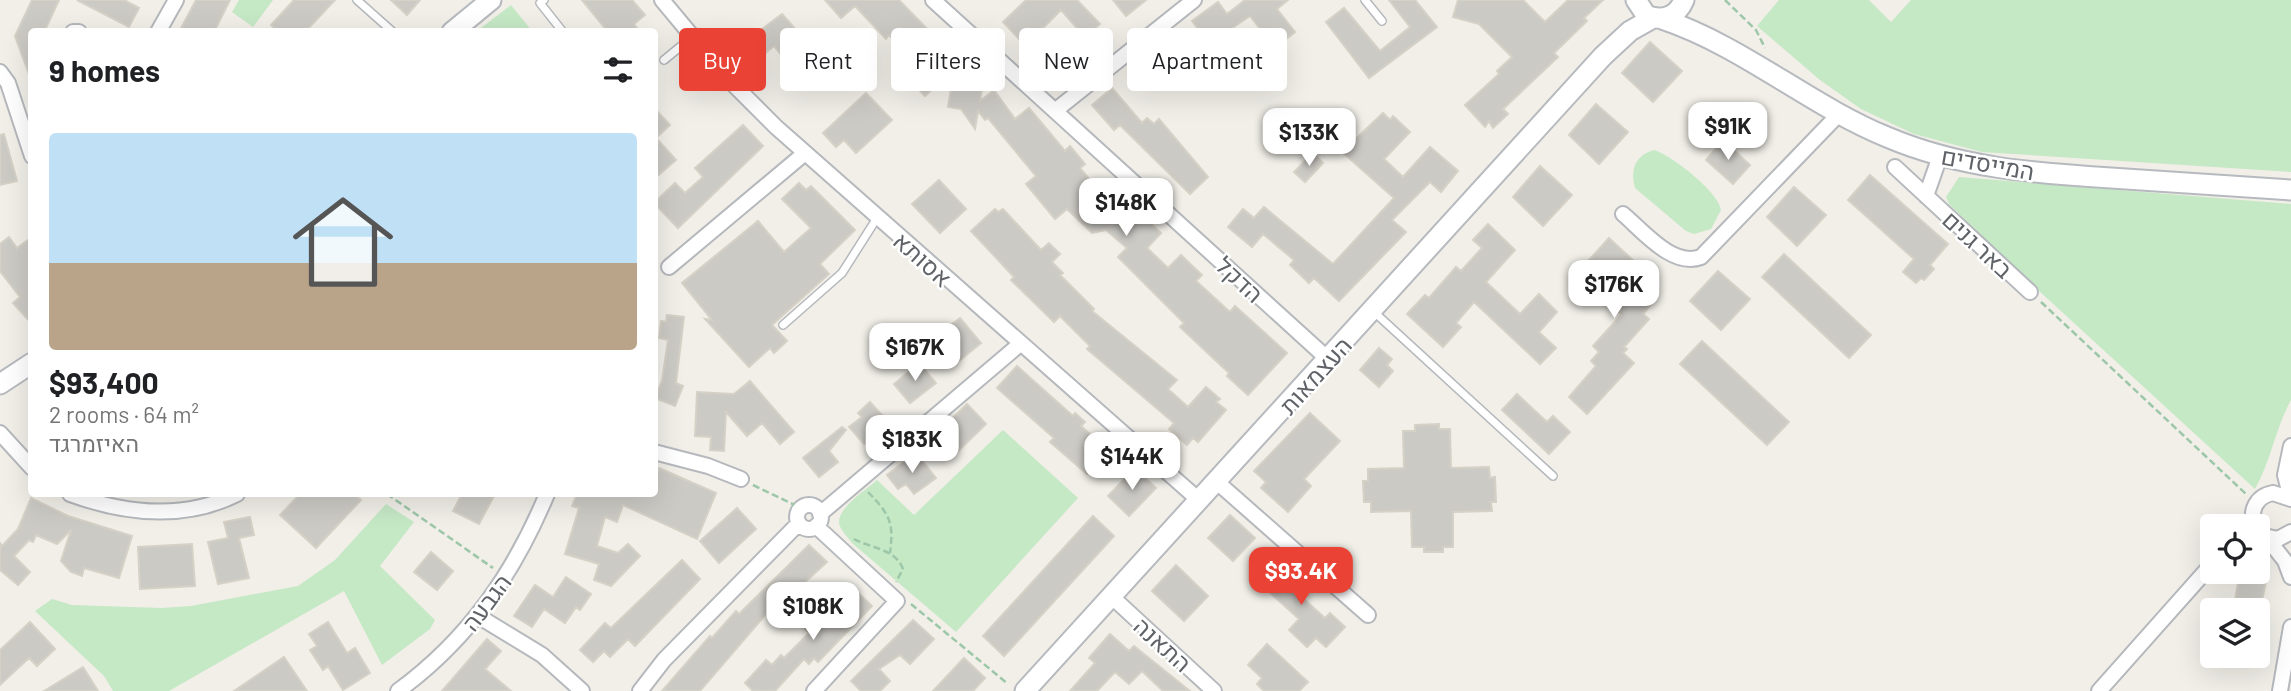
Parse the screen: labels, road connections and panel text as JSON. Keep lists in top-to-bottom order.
{
  "streets": {
    "street": [
      "המייסדים",
      "באר גנים",
      "אסותא",
      "הדקל",
      "העצמאות",
      "הגבעה",
      "התאנה"
    ]
  },
  "crossings": [
    ["המייסדים", "באר גנים"],
    ["המייסדים", "העצמאות"],
    ["אסותא", "העצמאות"],
    ["הדקל", "העצמאות"],
    ["העצמאות", "התאנה"]
  ],
  "page": {
    "chip": [
      "Buy",
      "Rent",
      "Filters",
      "New",
      "Apartment"
    ],
    "heading": "9 homes",
    "price": [
      "$91K",
      "$133K",
      "$148K",
      "$176K",
      "$167K",
      "$183K",
      "$144K",
      "$93.4K",
      "$108K"
    ],
    "list": [
      {
        "name": "$93,400",
        "note": "2 rooms · 64 m² · האיזמרגד"
      }
    ]
  }
}
